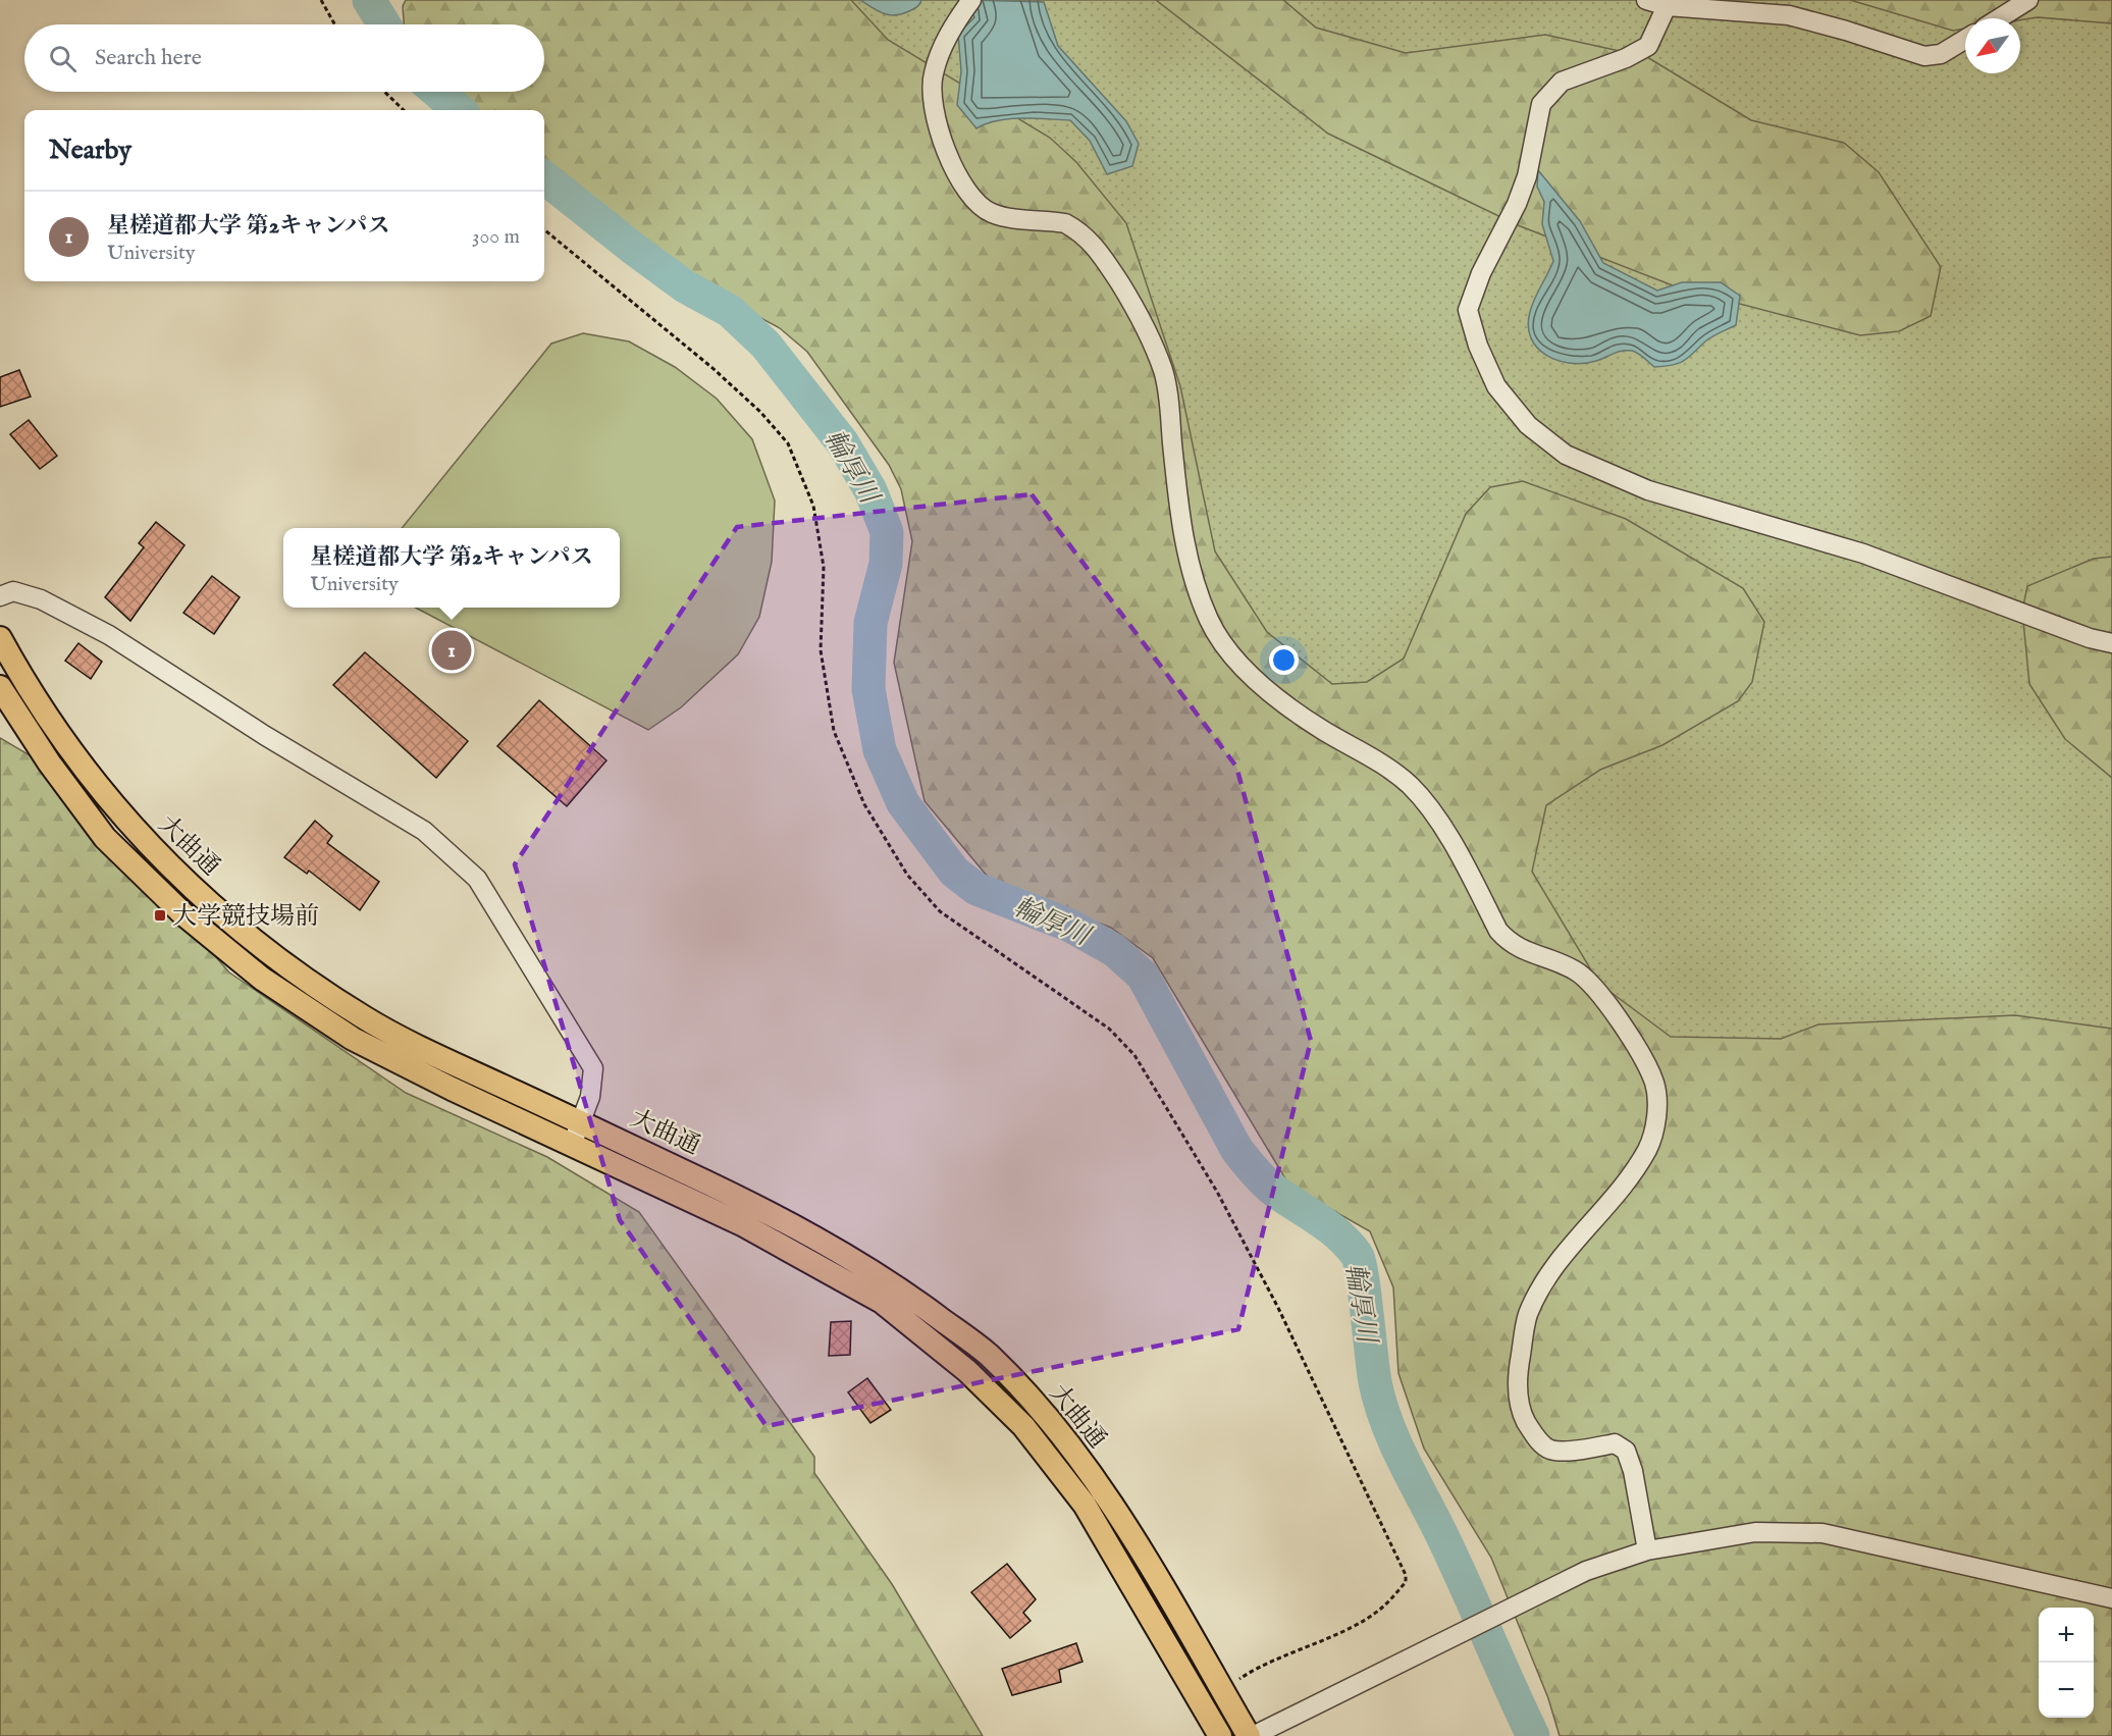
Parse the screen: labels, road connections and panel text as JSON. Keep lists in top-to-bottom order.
{
  "streets": {
    "main road": ["大曲通"]
  },
  "water": ["輪厚川"],
  "places": {
    "transit": ["大学競技場前"]
  },
  "north": "bottom left",
  "page": {
    "search": "Search here",
    "heading": "Nearby",
    "list": [
      {
        "mark": "1",
        "name": "星槎道都大学 第2キャンパス",
        "note": "University",
        "value": "300 m"
      }
    ],
    "popup": ["星槎道都大学 第2キャンパス", "University"],
    "pins": "1",
    "map_buttons": ["+", "−"]
  }
}
